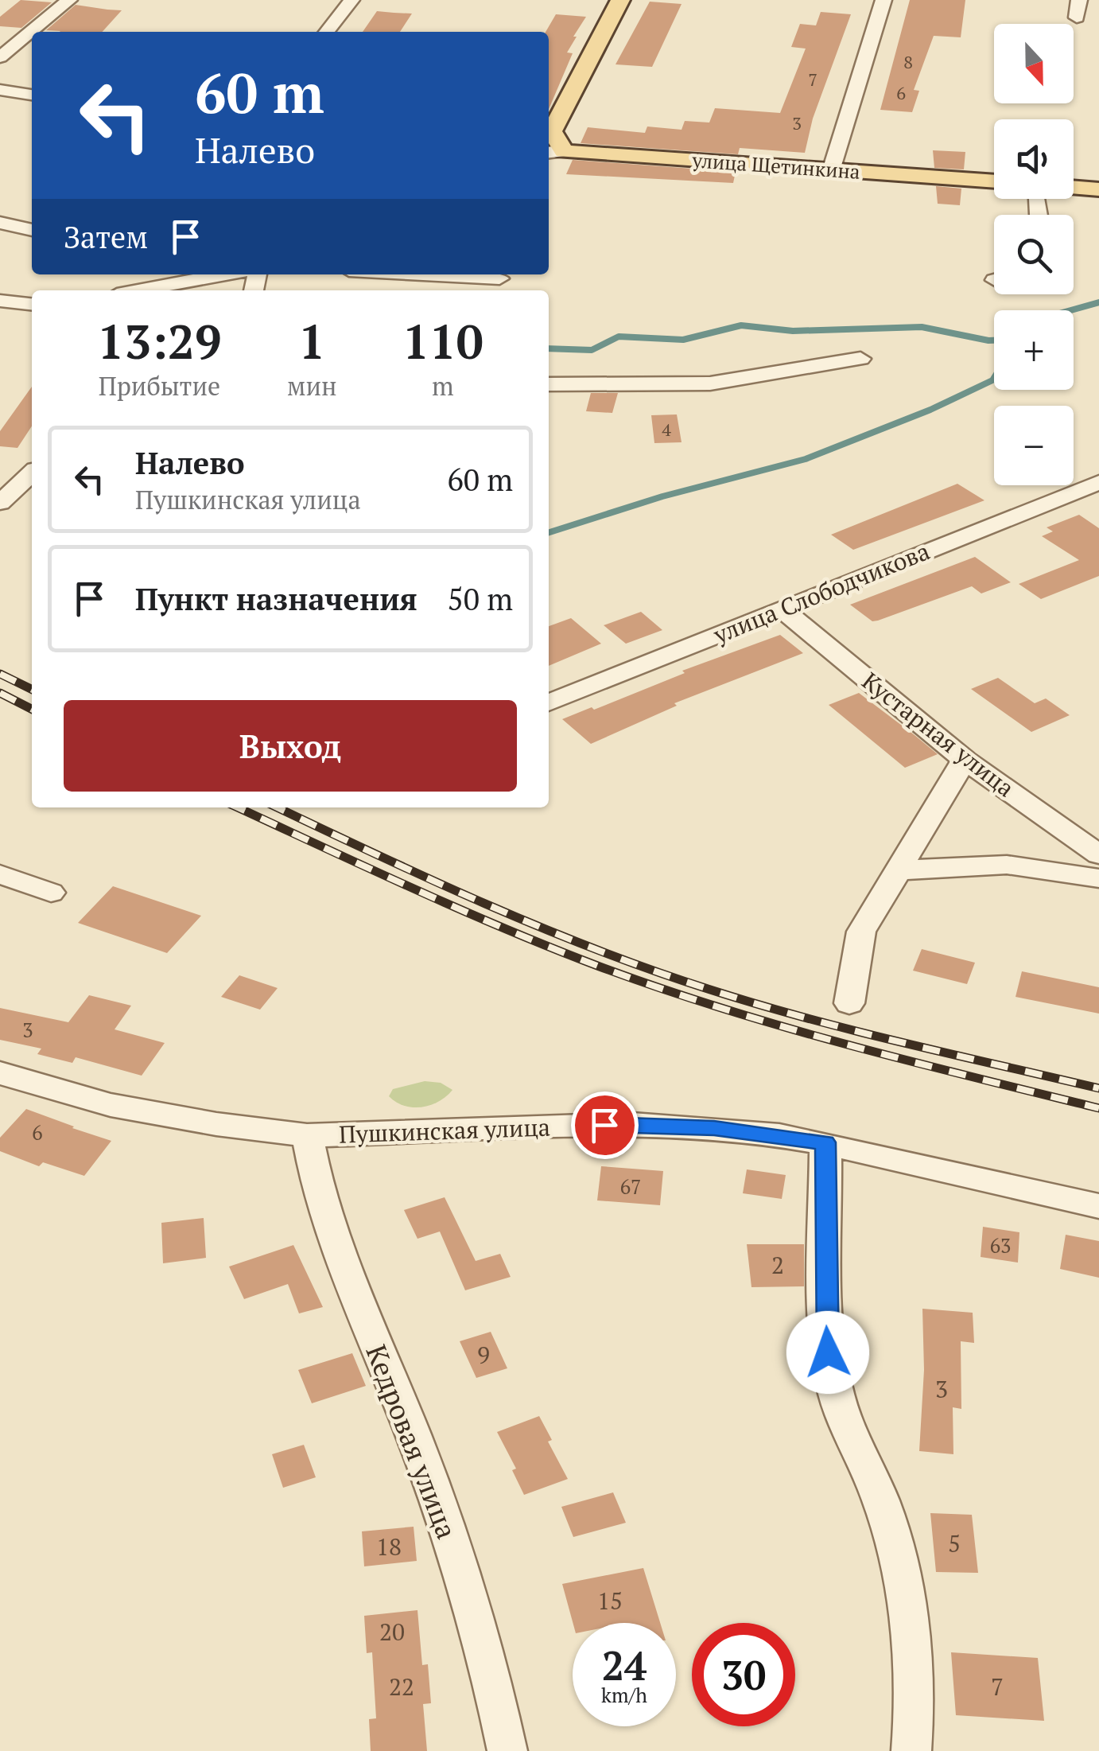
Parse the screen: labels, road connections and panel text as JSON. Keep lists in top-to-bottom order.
{
  "streets": {
    "main road": ["улица Щетинкина"],
    "street": [
      "улица Слободчикова",
      "Кустарная улица",
      "Пушкинская улица",
      "Кедровая улица"
    ]
  },
  "crossings": [
    ["улица Слободчикова", "Кустарная улица"],
    ["Пушкинская улица", "Кедровая улица"]
  ],
  "house_numbers": [
    "8",
    "7",
    "6",
    "3",
    "4",
    "3",
    "6",
    "67",
    "63",
    "2",
    "9",
    "3",
    "5",
    "18",
    "15",
    "20",
    "22",
    "7"
  ],
  "north": "bottom",
  "page": {
    "map_buttons": ["+", "−"],
    "turn": ["60 m", "Налево"],
    "then": "Затем",
    "eta": [
      "13:29",
      "Прибытие",
      "1",
      "мин",
      "110",
      "m"
    ],
    "list": [
      {
        "name": "Налево",
        "note": "Пушкинская улица",
        "value": "60 m"
      },
      {
        "name": "Пункт назначения",
        "value": "50 m"
      }
    ],
    "buttons": "Выход",
    "speed": "24 km/h",
    "limit": "30"
  }
}
